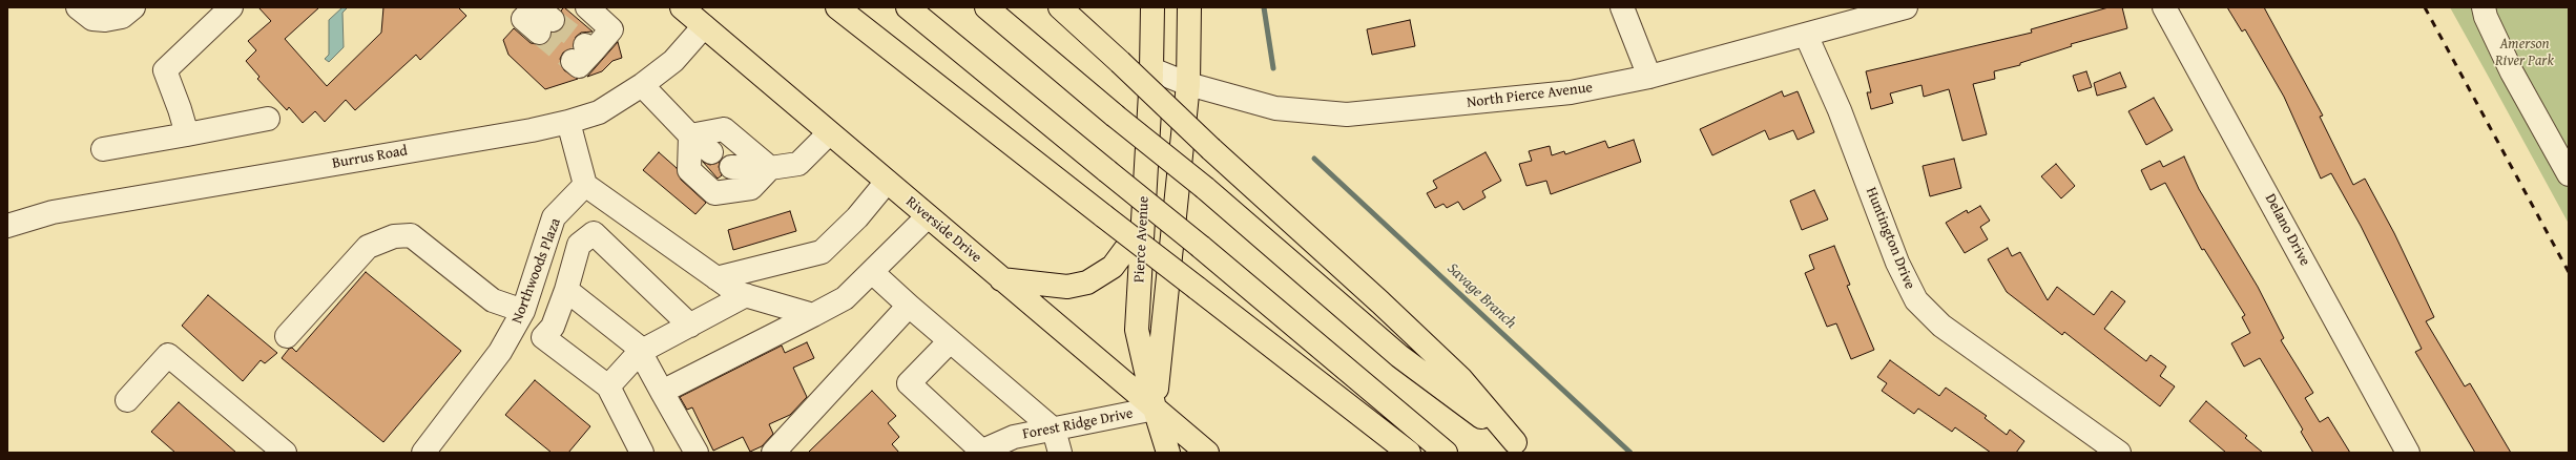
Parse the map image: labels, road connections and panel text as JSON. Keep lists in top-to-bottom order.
{
  "streets": {
    "main road": ["Riverside Drive", "Pierce Avenue"],
    "street": [
      "North Pierce Avenue",
      "Burrus Road",
      "Delano Drive",
      "Huntington Drive",
      "Northwoods Plaza",
      "Forest Ridge Drive"
    ]
  },
  "crossings": [
    ["North Pierce Avenue", "Huntington Drive"],
    ["North Pierce Avenue", "Pierce Avenue"],
    ["Burrus Road", "Riverside Drive"],
    ["Riverside Drive", "Pierce Avenue"],
    ["Riverside Drive", "Forest Ridge Drive"],
    ["Pierce Avenue", "Forest Ridge Drive"]
  ],
  "water": ["Savage Branch"],
  "parks": ["Amerson River Park"]
}
